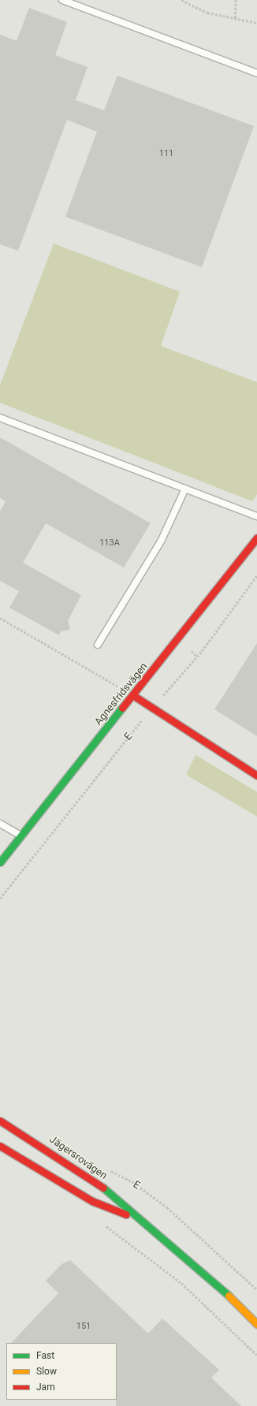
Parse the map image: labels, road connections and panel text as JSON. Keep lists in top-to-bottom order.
{
  "streets": {
    "main road": ["Agnesfridsvägen", "Jägersrovägen"],
    "path": ["E"]
  },
  "house_numbers": ["111", "113A", "151"],
  "legend": ["Fast", "Slow", "Jam"]
}
